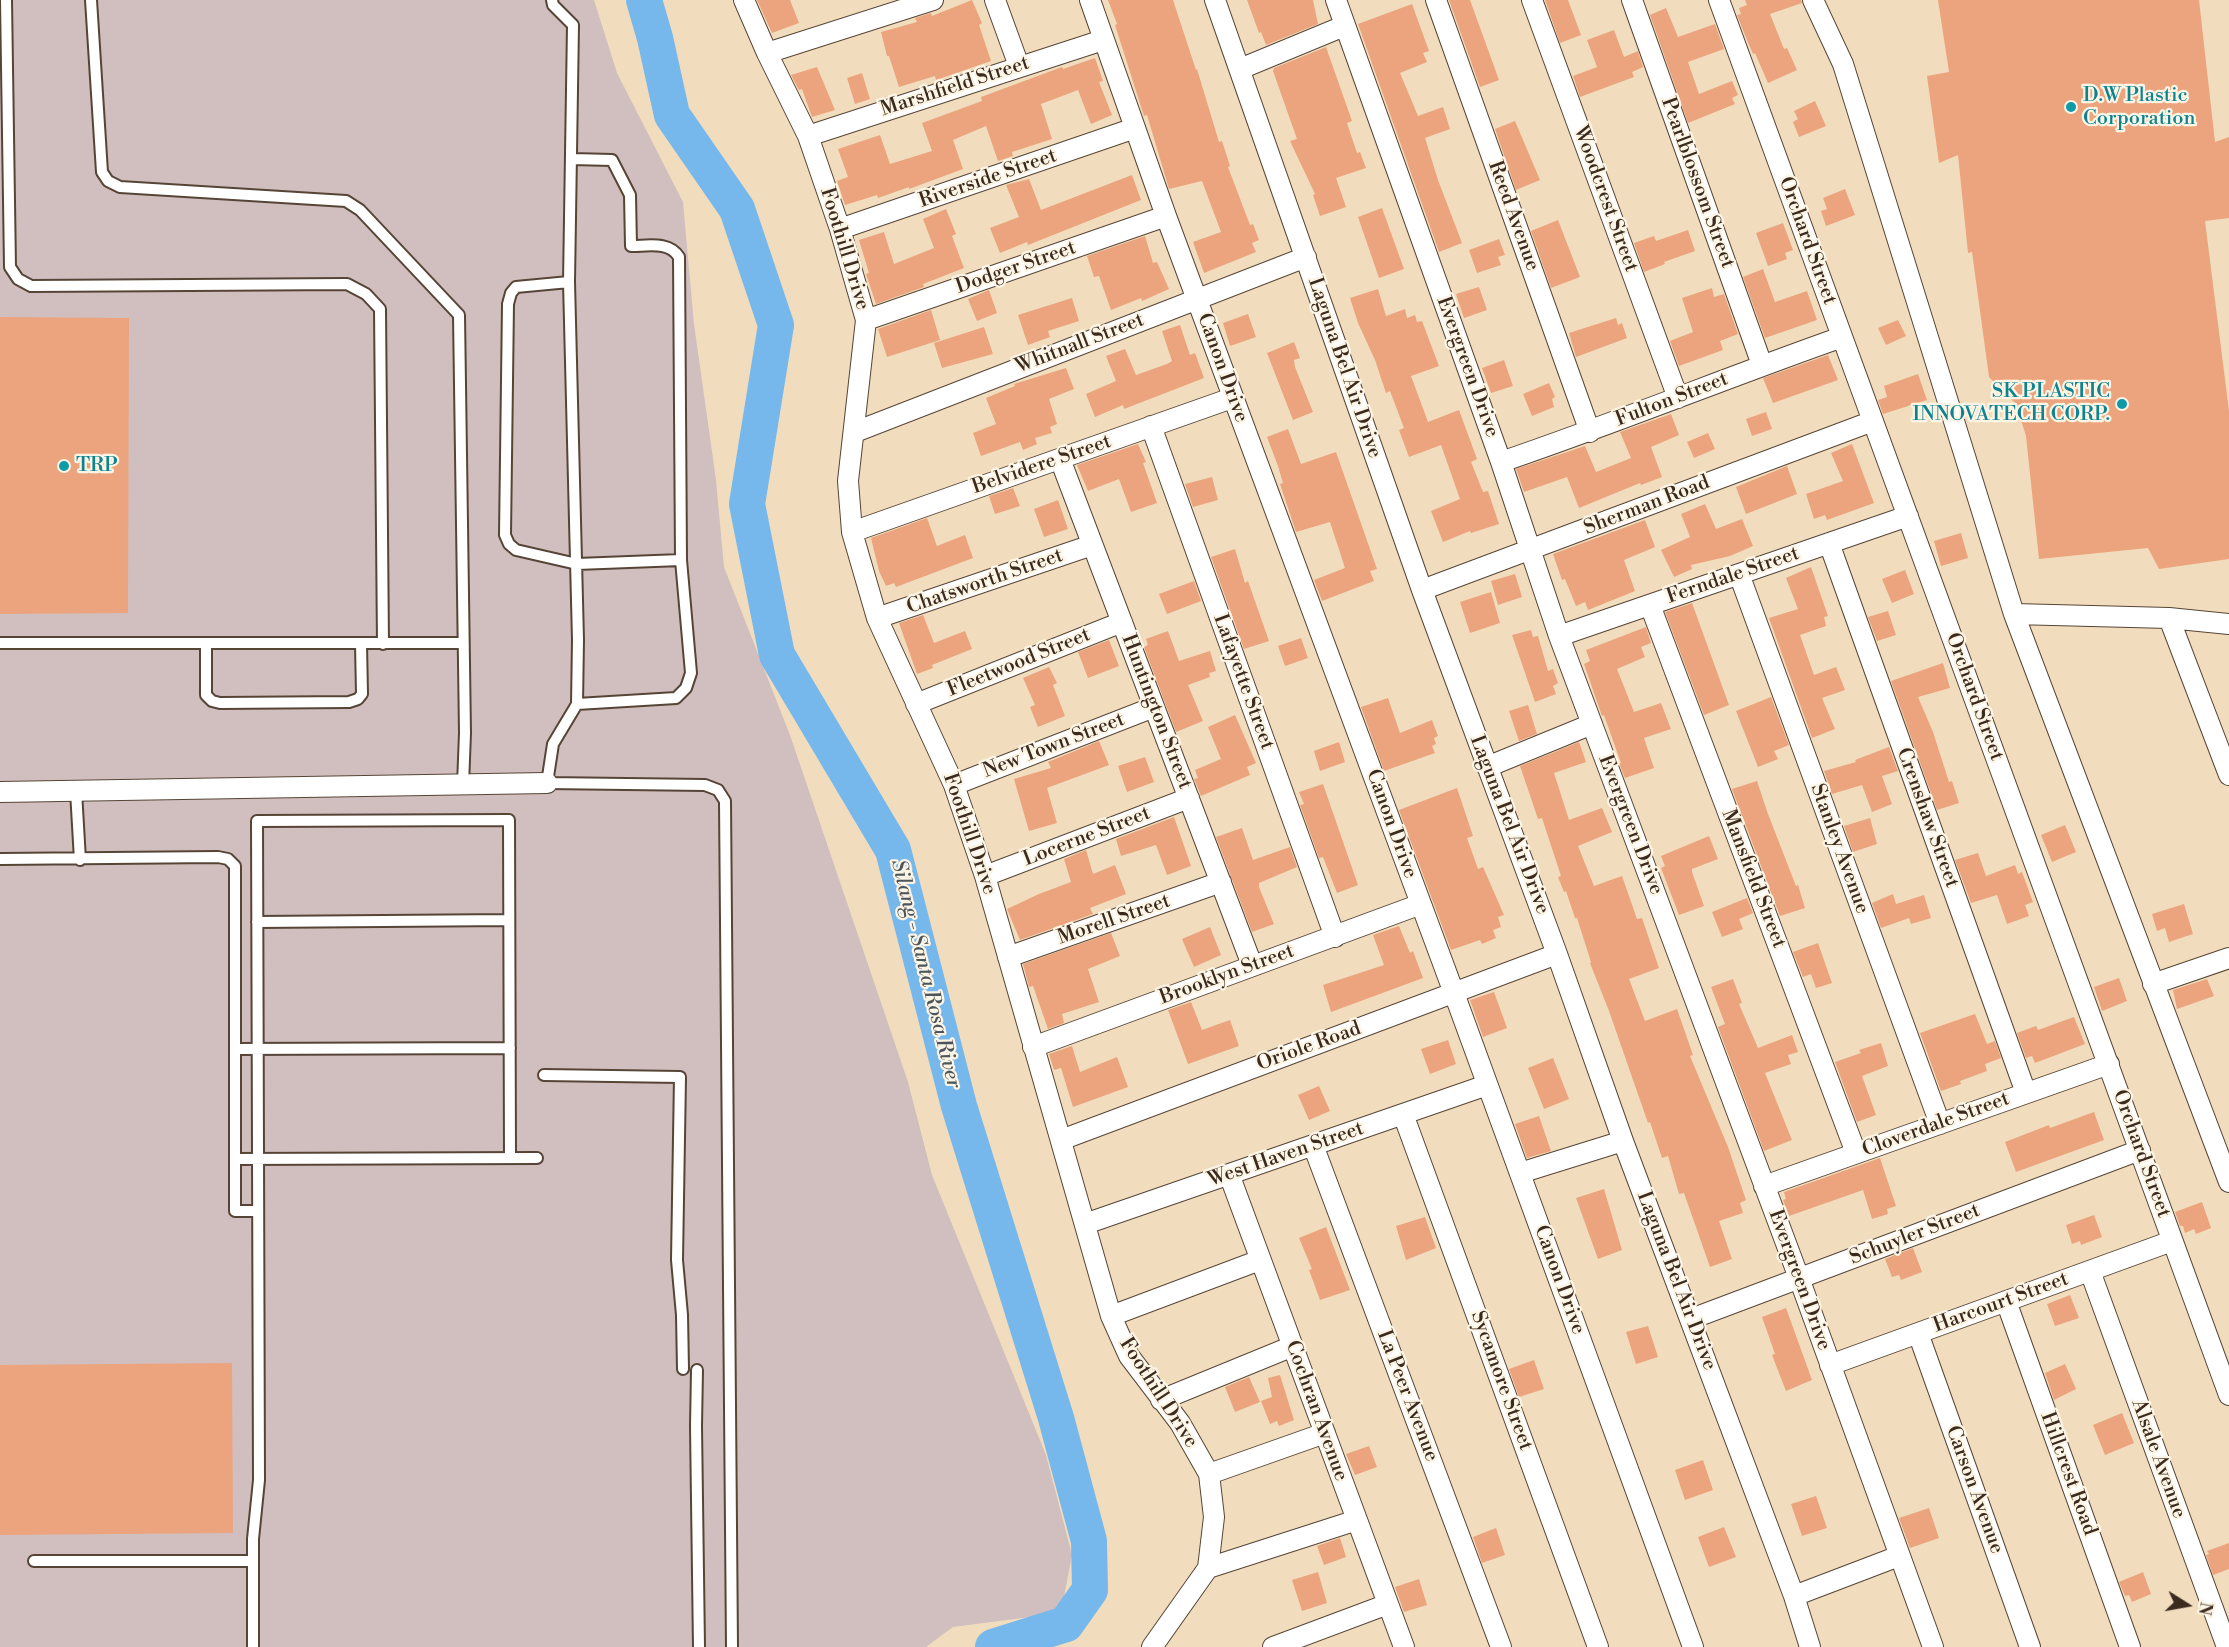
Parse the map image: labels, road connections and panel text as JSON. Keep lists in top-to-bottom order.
{
  "streets": {
    "street": [
      "Marshfield Street",
      "Riverside Street",
      "Pearlblossom Street",
      "Woodcrest Street",
      "Reed Avenue",
      "Orchard Street",
      "Foothill Drive",
      "Dodger Street",
      "Whitnall Street",
      "Evergreen Drive",
      "Canon Drive",
      "Laguna Bel Air Drive",
      "Fulton Street",
      "Belvidere Street",
      "Sherman Road",
      "Ferndale Street",
      "Chatsworth Street",
      "Fleetwood Street",
      "Lafayette Street",
      "Huntington Street",
      "New Town Street",
      "Crenshaw Street",
      "Locerne Street",
      "Stanley Avenue",
      "Mansfield Street",
      "Morell Street",
      "Brooklyn Street",
      "Oriole Road",
      "Cloverdale Street",
      "West Haven Street",
      "Schuyler Street",
      "Harcourt Street",
      "Sycamore Street",
      "La Peer Avenue",
      "Cochran Avenue",
      "Alsale Avenue",
      "Hillcrest Road",
      "Carson Avenue"
    ]
  },
  "crossings": [
    ["Marshfield Street", "Foothill Drive"],
    ["Marshfield Street", "Canon Drive"],
    ["Riverside Street", "Foothill Drive"],
    ["Riverside Street", "Canon Drive"],
    ["Pearlblossom Street", "Fulton Street"],
    ["Woodcrest Street", "Fulton Street"],
    ["Reed Avenue", "Fulton Street"],
    ["Orchard Street", "Fulton Street"],
    ["Orchard Street", "Sherman Road"],
    ["Orchard Street", "Ferndale Street"],
    ["Orchard Street", "Cloverdale Street"],
    ["Orchard Street", "Schuyler Street"],
    ["Orchard Street", "Harcourt Street"],
    ["Foothill Drive", "Dodger Street"],
    ["Foothill Drive", "Whitnall Street"],
    ["Foothill Drive", "Belvidere Street"],
    ["Foothill Drive", "Chatsworth Street"],
    ["Foothill Drive", "Fleetwood Street"],
    ["Foothill Drive", "New Town Street"],
    ["Foothill Drive", "Locerne Street"],
    ["Foothill Drive", "Morell Street"],
    ["Foothill Drive", "Brooklyn Street"],
    ["Foothill Drive", "Oriole Road"],
    ["Foothill Drive", "West Haven Street"],
    ["Dodger Street", "Canon Drive"],
    ["Whitnall Street", "Canon Drive"],
    ["Whitnall Street", "Laguna Bel Air Drive"],
    ["Evergreen Drive", "Fulton Street"],
    ["Evergreen Drive", "Sherman Road"],
    ["Evergreen Drive", "Ferndale Street"],
    ["Evergreen Drive", "Cloverdale Street"],
    ["Evergreen Drive", "Schuyler Street"],
    ["Evergreen Drive", "Harcourt Street"],
    ["Canon Drive", "Belvidere Street"],
    ["Canon Drive", "Brooklyn Street"],
    ["Canon Drive", "Oriole Road"],
    ["Canon Drive", "West Haven Street"],
    ["Laguna Bel Air Drive", "Sherman Road"],
    ["Laguna Bel Air Drive", "Oriole Road"],
    ["Laguna Bel Air Drive", "Schuyler Street"],
    ["Belvidere Street", "Lafayette Street"],
    ["Belvidere Street", "Huntington Street"],
    ["Ferndale Street", "Crenshaw Street"],
    ["Ferndale Street", "Stanley Avenue"],
    ["Ferndale Street", "Mansfield Street"],
    ["Chatsworth Street", "Huntington Street"],
    ["Fleetwood Street", "Huntington Street"],
    ["Lafayette Street", "Brooklyn Street"],
    ["Huntington Street", "New Town Street"],
    ["Huntington Street", "Locerne Street"],
    ["Huntington Street", "Morell Street"],
    ["Huntington Street", "Brooklyn Street"],
    ["Crenshaw Street", "Cloverdale Street"],
    ["Stanley Avenue", "Cloverdale Street"],
    ["Mansfield Street", "Cloverdale Street"],
    ["West Haven Street", "Sycamore Street"],
    ["West Haven Street", "La Peer Avenue"],
    ["West Haven Street", "Cochran Avenue"],
    ["Harcourt Street", "Alsale Avenue"],
    ["Harcourt Street", "Hillcrest Road"],
    ["Harcourt Street", "Carson Avenue"]
  ],
  "water": ["Silang - Santa Rosa River"],
  "places": ["D.W Plastic Corporation", "SK PLASTIC INNOVATECH CORP.", "TRP"],
  "north": "right"
}
